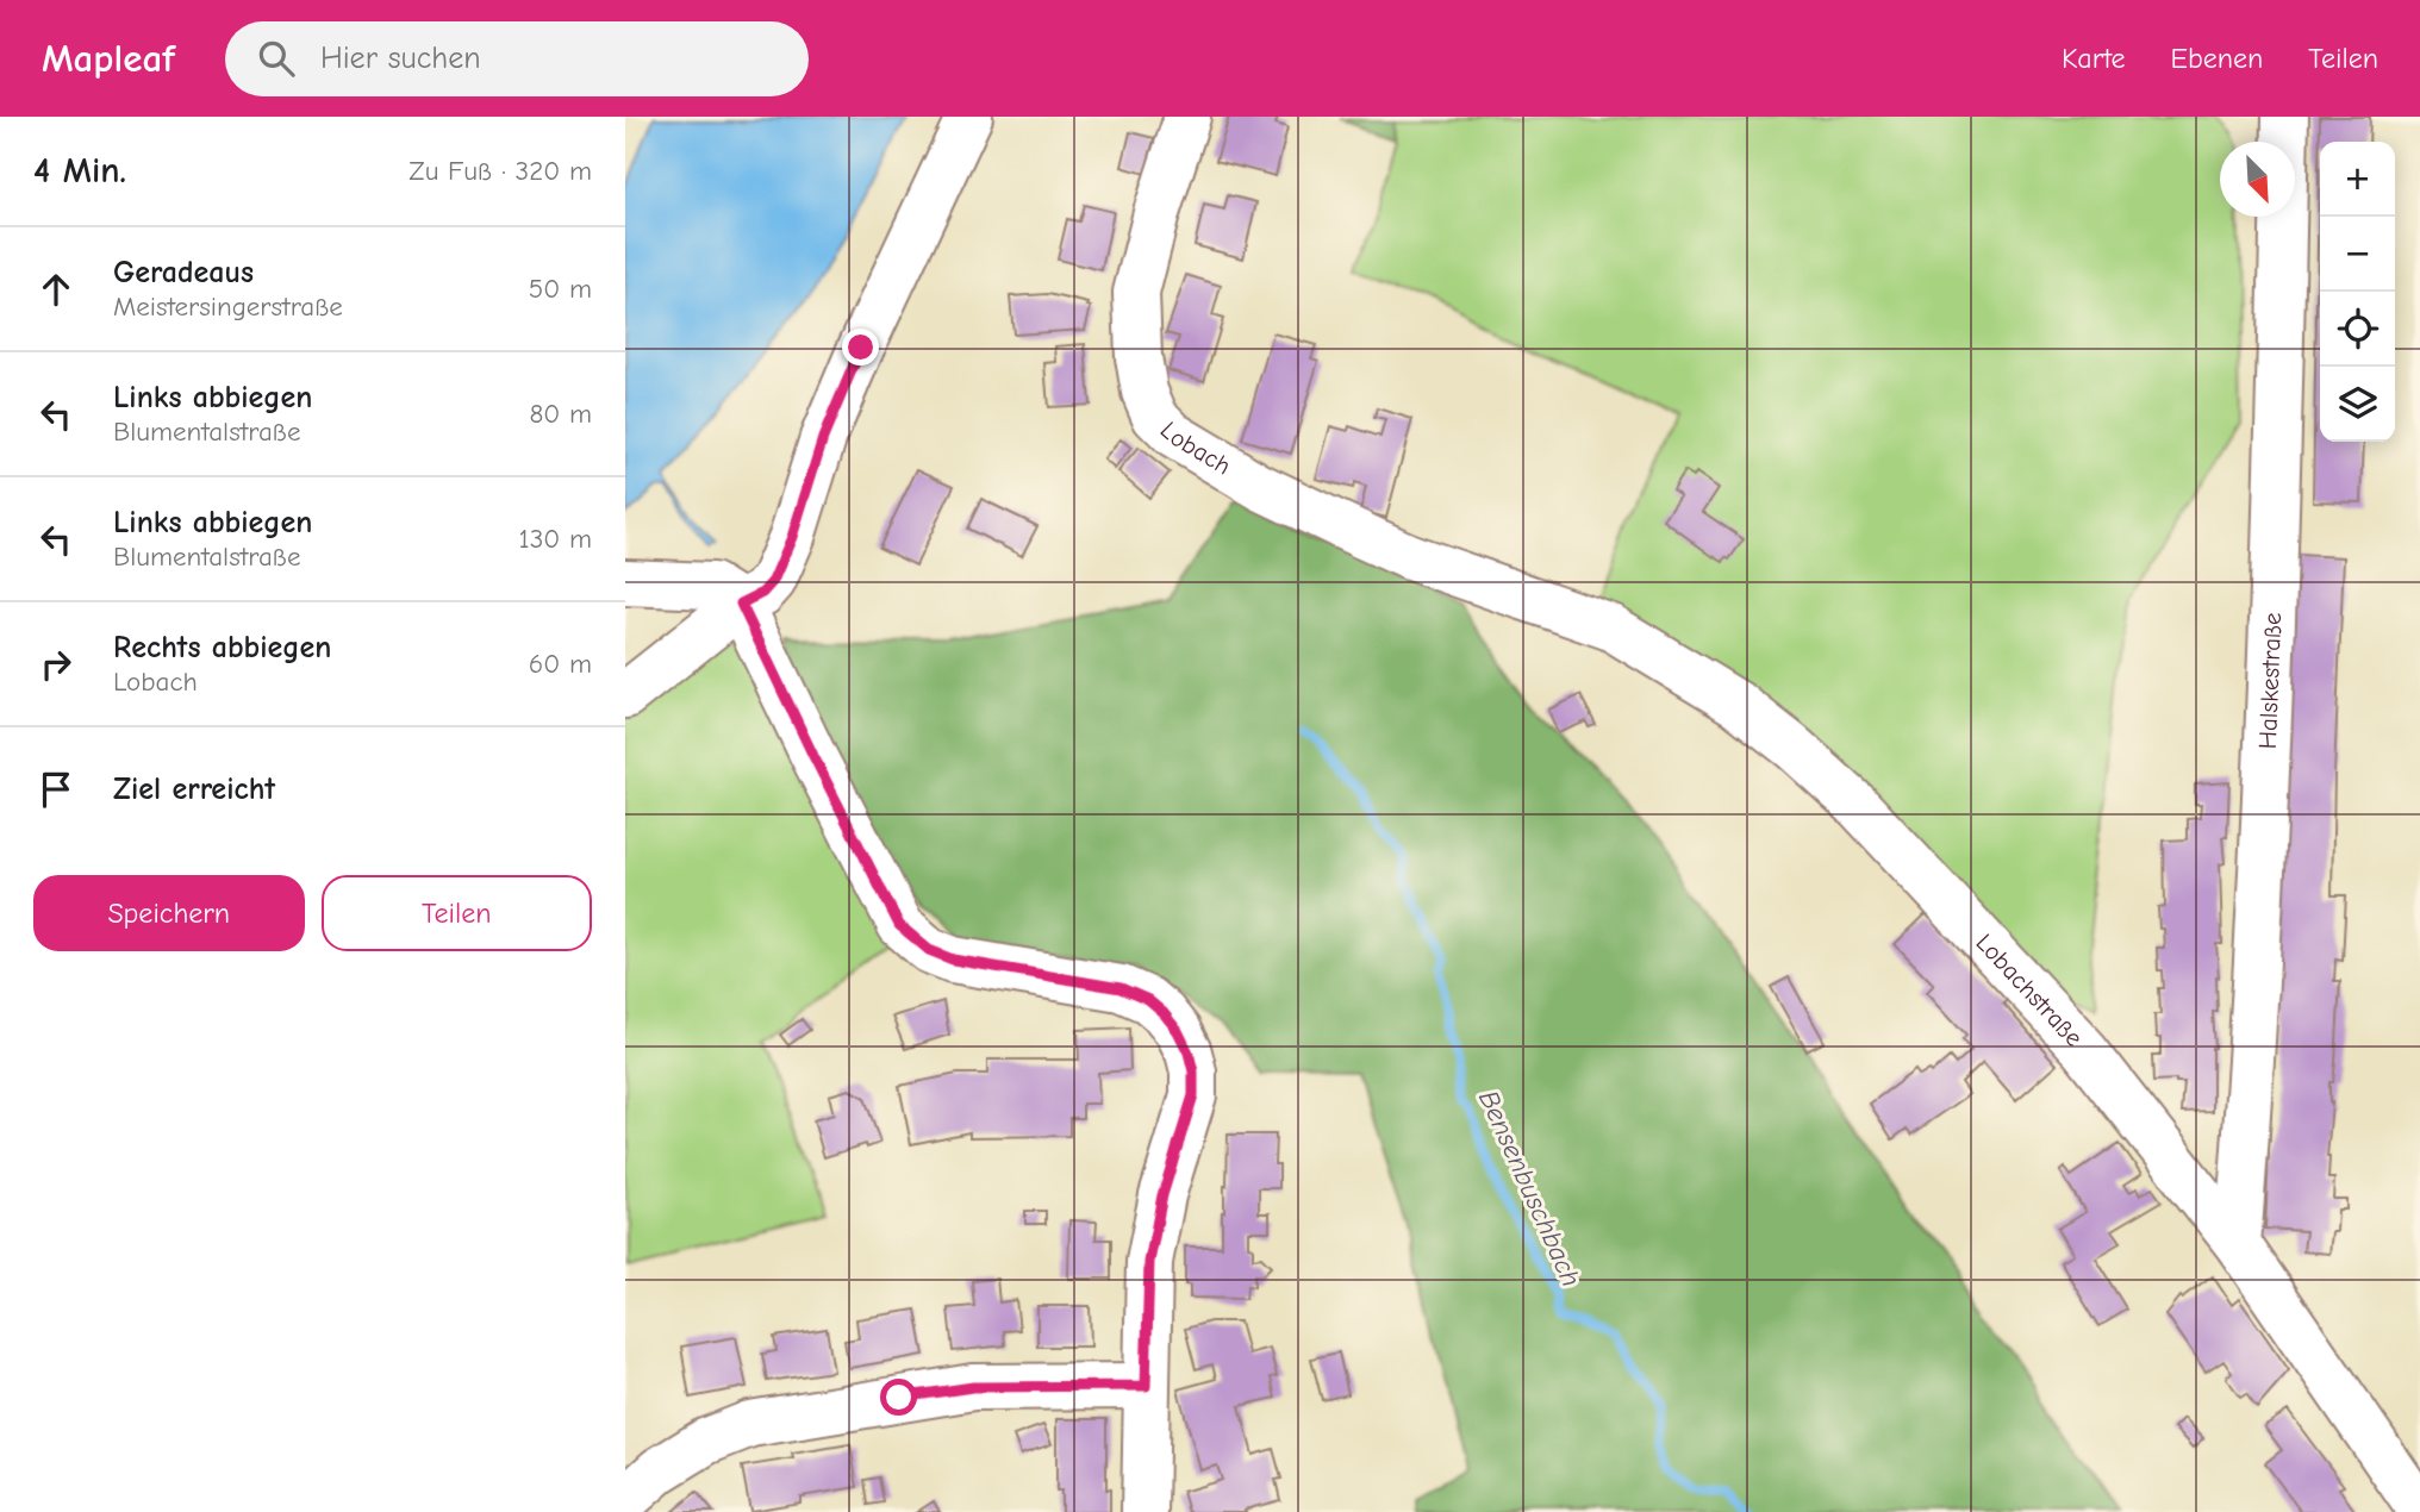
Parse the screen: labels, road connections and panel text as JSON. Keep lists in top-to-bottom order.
{
  "streets": {
    "street": ["Lobach", "Halskestraße", "Lobachstraße"]
  },
  "crossings": [
    ["Lobach", "Lobachstraße"],
    ["Halskestraße", "Lobachstraße"]
  ],
  "water": ["Bensenbuschbach"],
  "north": "bottom right",
  "page": {
    "header": "Mapleaf",
    "search": "Hier suchen",
    "nav": ["Karte", "Ebenen", "Teilen"],
    "heading": ["4 Min.", "Zu Fuß · 320 m"],
    "map_buttons": ["+", "−"],
    "list": [
      ["Geradeaus", "Meistersingerstraße", "50 m"],
      ["Links abbiegen", "Blumentalstraße", "80 m"],
      ["Links abbiegen", "Blumentalstraße", "130 m"],
      ["Rechts abbiegen", "Lobach", "60 m"],
      "Ziel erreicht"
    ],
    "buttons": ["Speichern", "Teilen"]
  }
}
